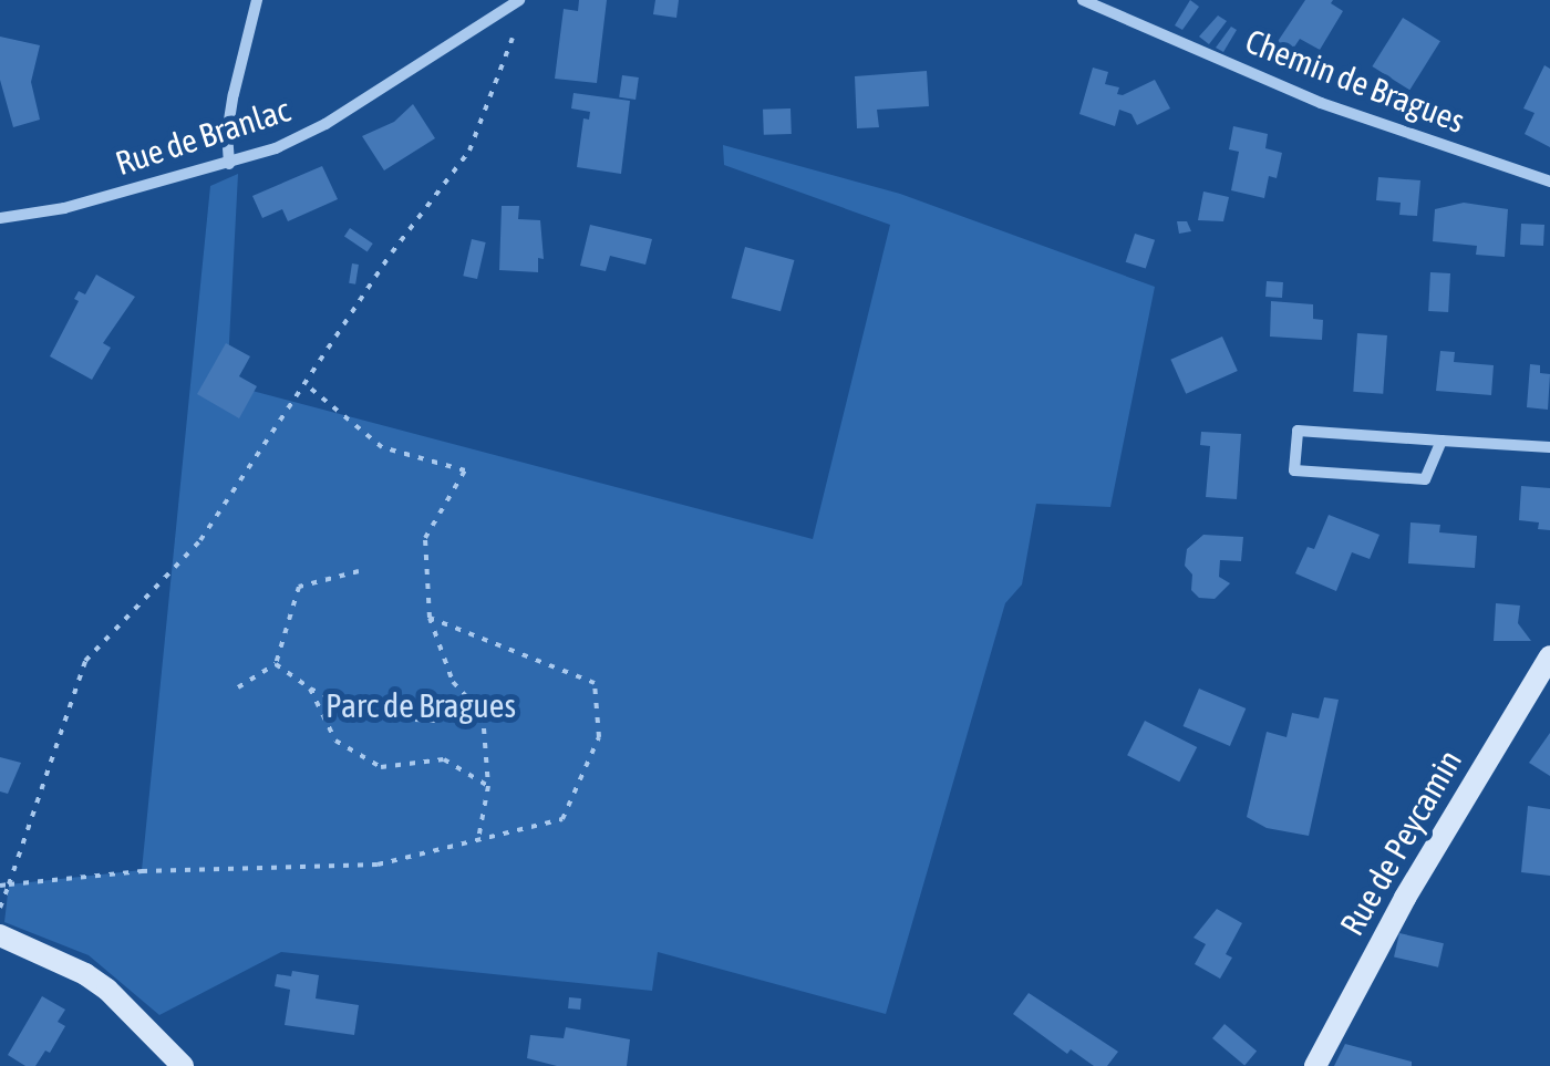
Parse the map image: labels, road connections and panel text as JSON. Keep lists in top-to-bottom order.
{
  "streets": {
    "street": ["Chemin de Bragues", "Rue de Branlac", "Rue de Peycamin"]
  },
  "parks": ["Parc de Bragues"]
}
